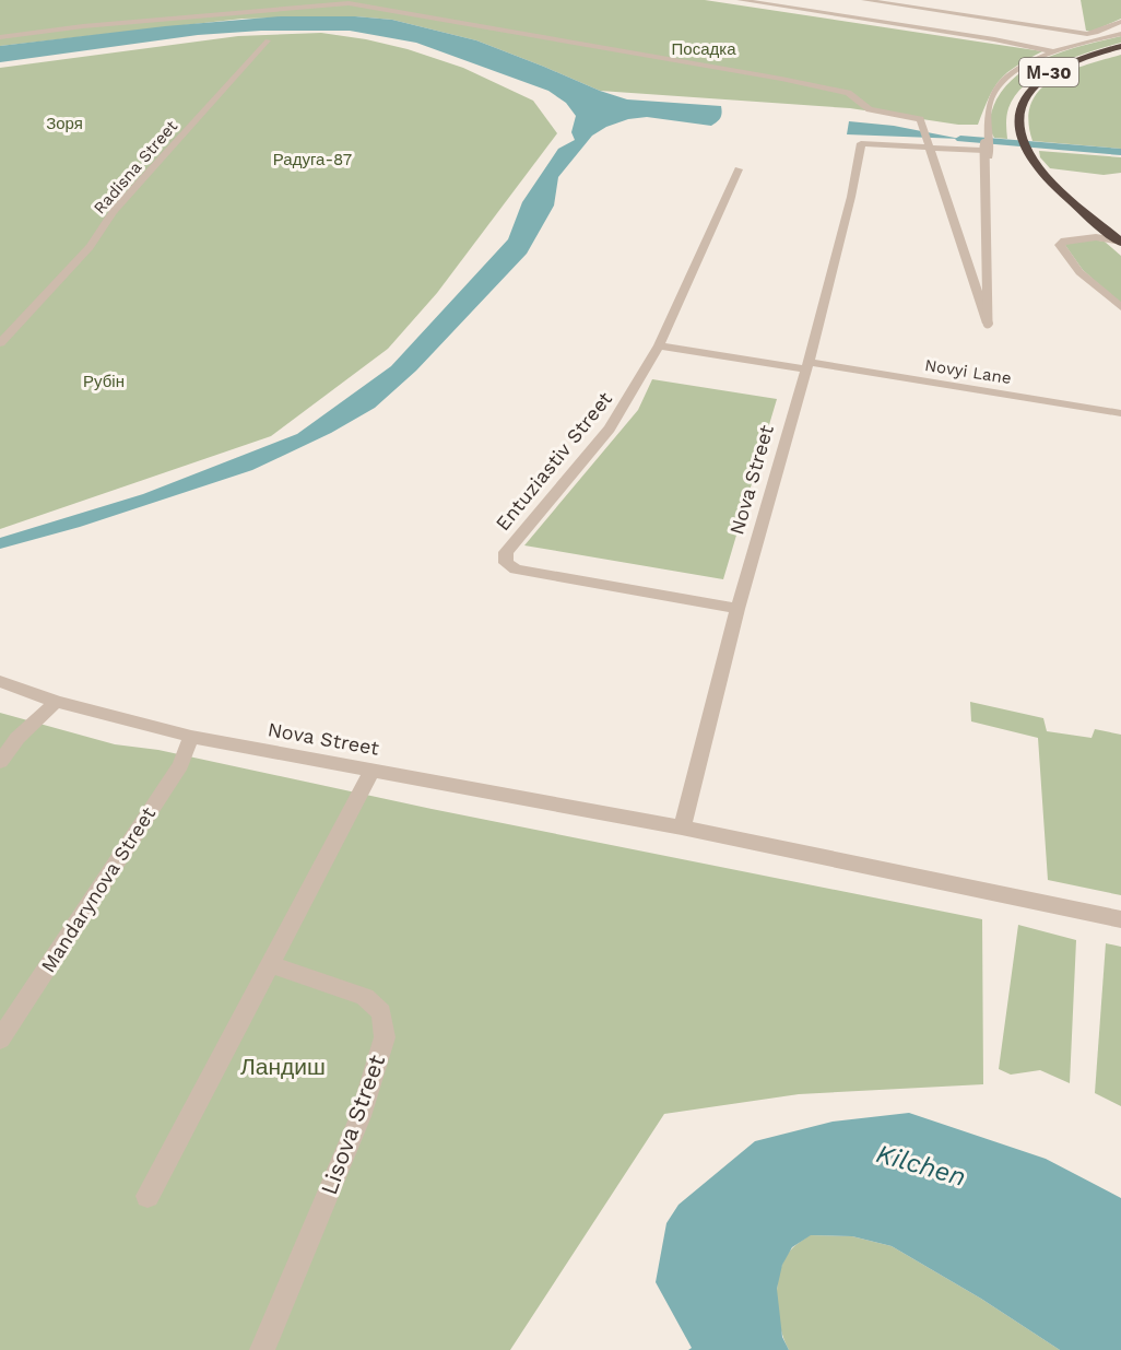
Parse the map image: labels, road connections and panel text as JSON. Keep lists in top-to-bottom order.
{
  "streets": {
    "highway": ["М-30"],
    "street": [
      "Radisna Street",
      "Novyi Lane",
      "Entuziastiv Street",
      "Nova Street",
      "Mandarynova Street",
      "Lisova Street"
    ]
  },
  "crossings": [
    ["Novyi Lane", "Entuziastiv Street"],
    ["Novyi Lane", "Nova Street"],
    ["Entuziastiv Street", "Nova Street"],
    ["Nova Street", "Mandarynova Street"]
  ],
  "water": ["Kilchen"],
  "parks": [
    "Посадка",
    "Зоря",
    "Радуга-87",
    "Рубін",
    "Ландиш"
  ]
}
